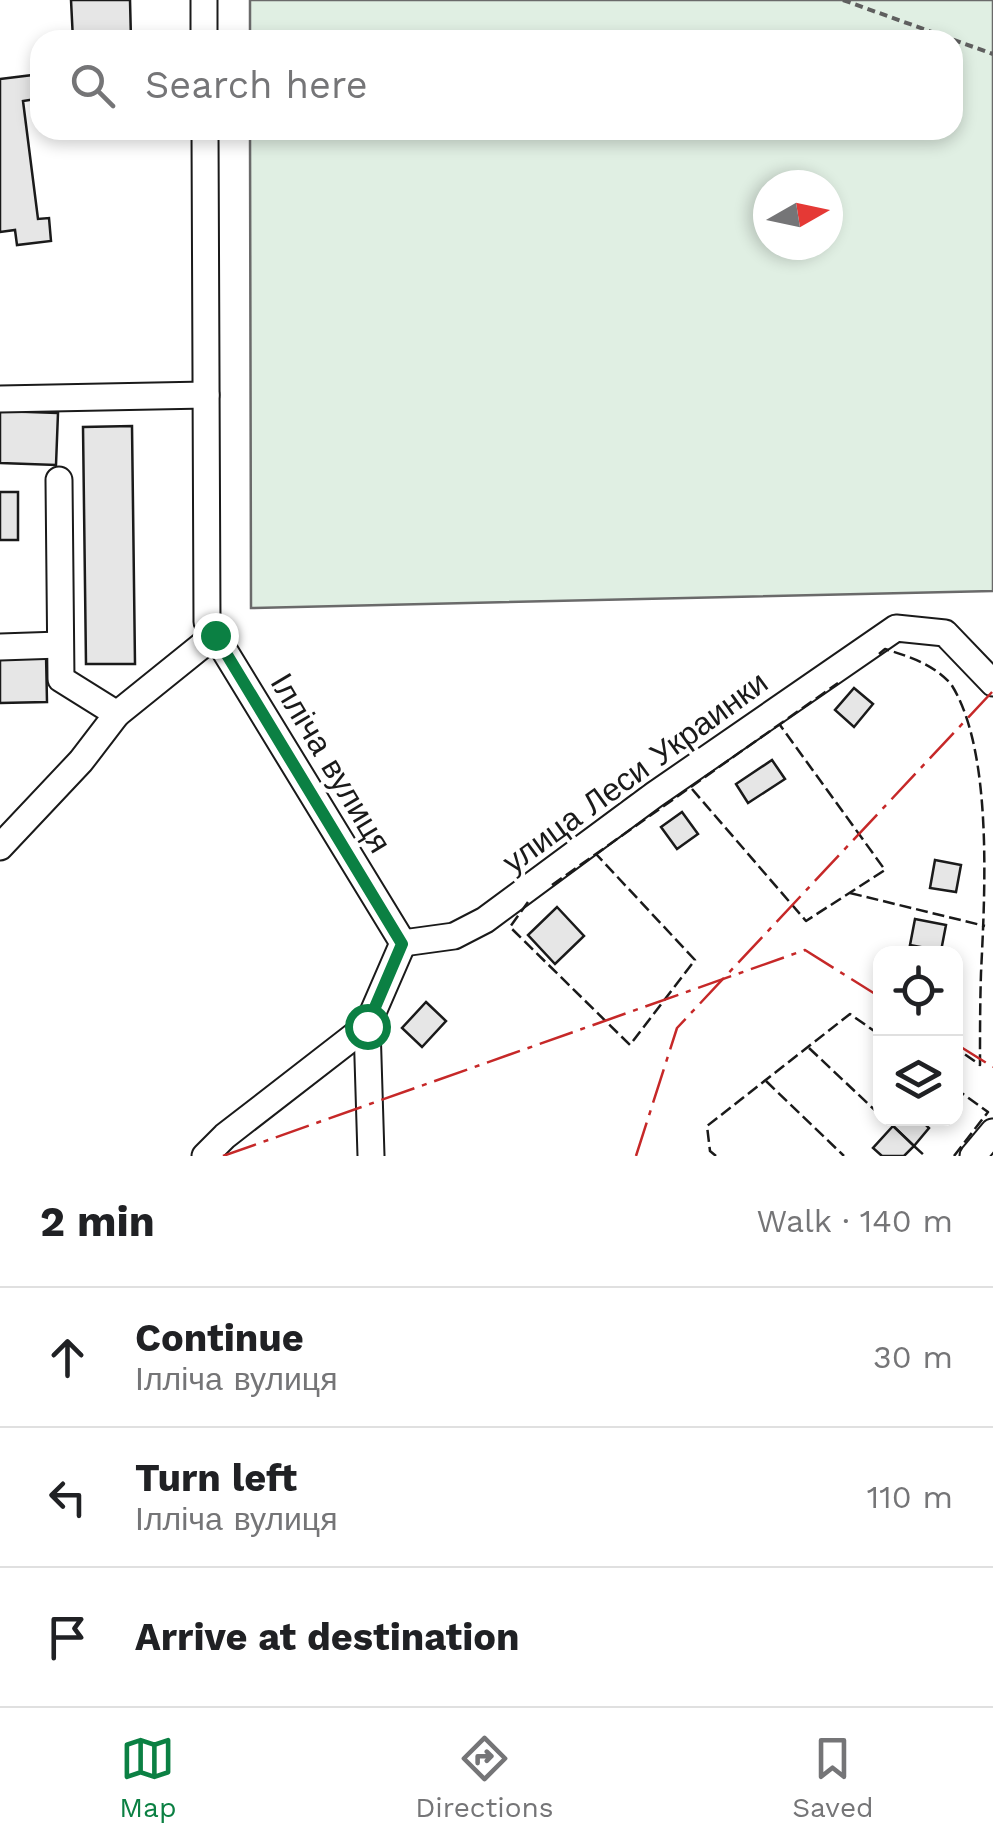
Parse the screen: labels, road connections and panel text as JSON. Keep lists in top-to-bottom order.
{
  "streets": {
    "street": ["Ілліча вулиця", "улица Леси Украинки"]
  },
  "crossings": [
    ["Ілліча вулиця", "улица Леси Украинки"]
  ],
  "north": "right",
  "page": {
    "search": "Search here",
    "heading": ["2 min", "Walk · 140 m"],
    "list": [
      ["Continue", "Ілліча вулиця", "30 m"],
      ["Turn left", "Ілліча вулиця", "110 m"],
      "Arrive at destination"
    ],
    "nav": ["Map", "Directions", "Saved"]
  }
}
